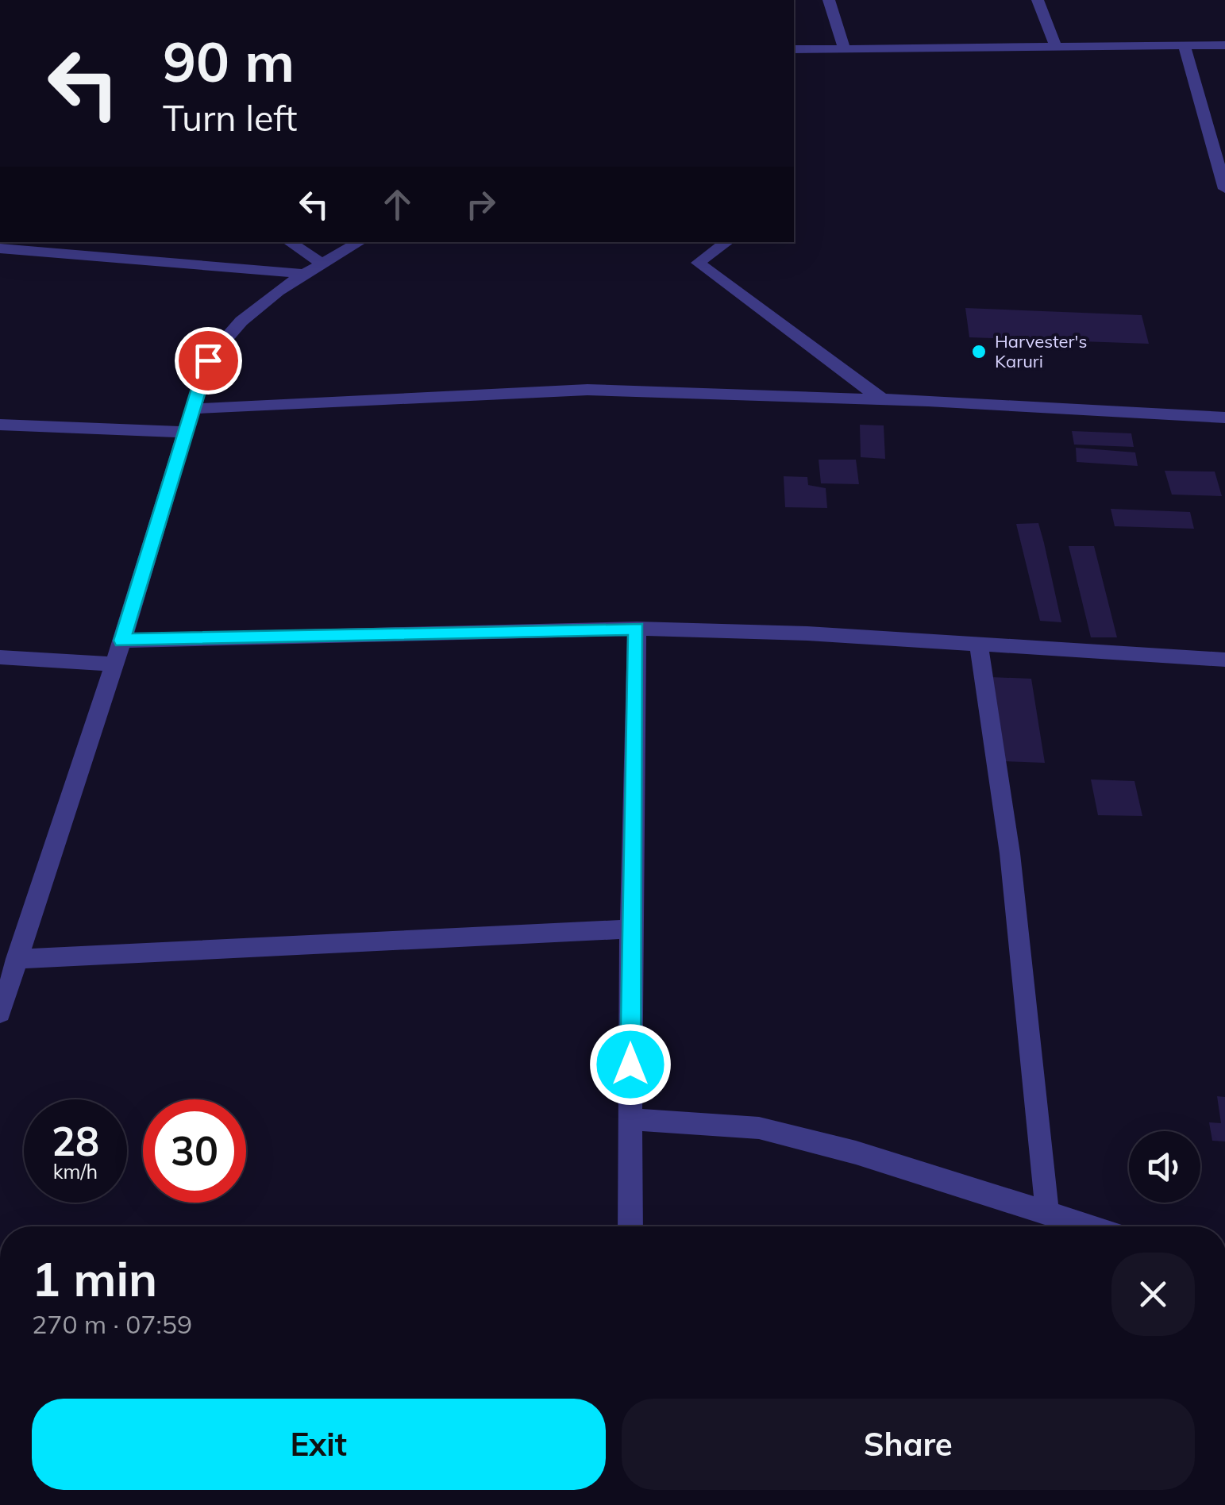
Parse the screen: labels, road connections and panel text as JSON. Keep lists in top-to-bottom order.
{
  "places": ["Harvester's Karuri"],
  "page": {
    "turn": ["90 m", "Turn left"],
    "speed": "28 km/h",
    "limit": "30",
    "heading": ["1 min", "270 m · 07:59"],
    "buttons": ["Exit", "Share"]
  }
}
